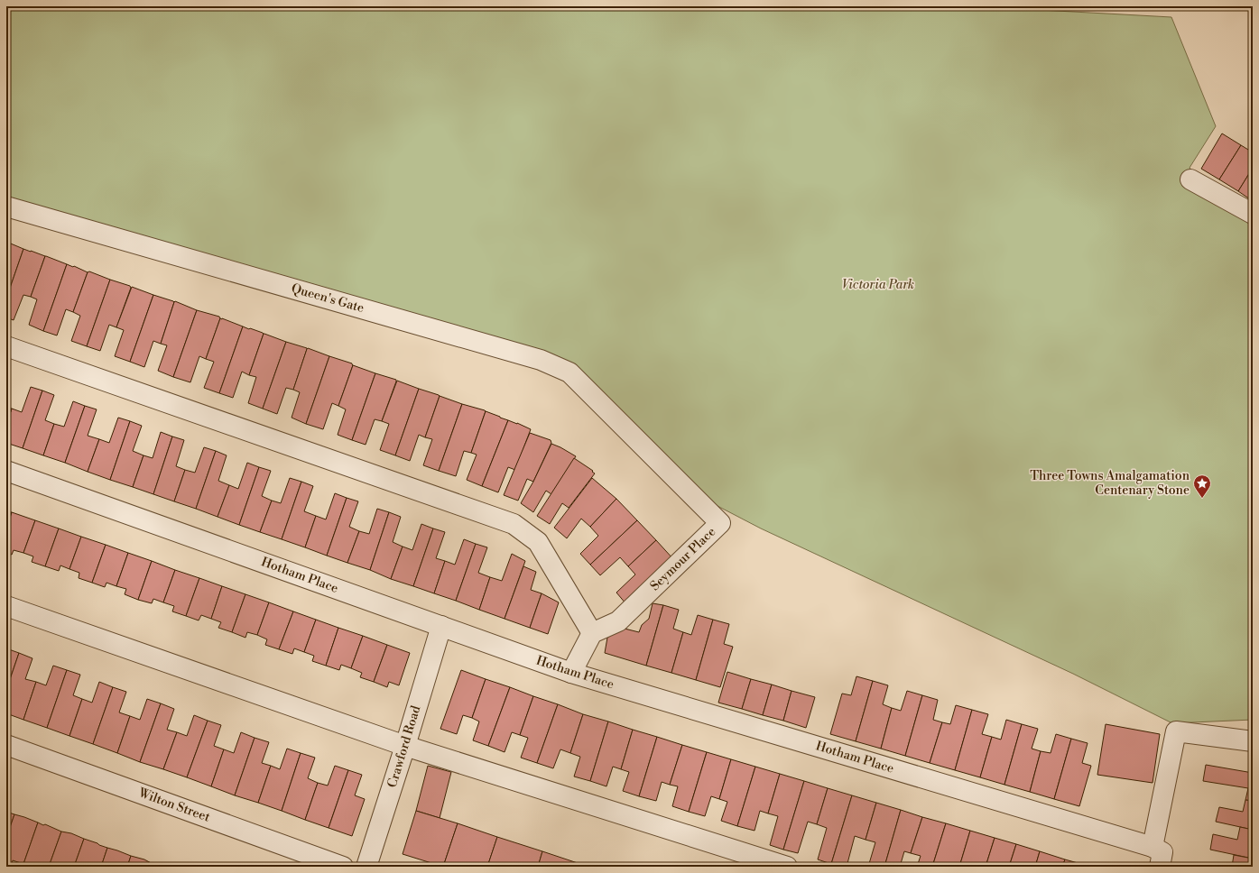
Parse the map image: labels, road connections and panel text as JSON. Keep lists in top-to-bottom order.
{
  "streets": {
    "street": [
      "Queen's Gate",
      "Seymour Place",
      "Hotham Place",
      "Crawford Road",
      "Wilton Street"
    ]
  },
  "crossings": [
    ["Queen's Gate", "Seymour Place"],
    ["Hotham Place", "Crawford Road"]
  ],
  "parks": ["Victoria Park"],
  "places": {
    "place": ["Three Towns Amalgamation Centenary Stone"]
  }
}
